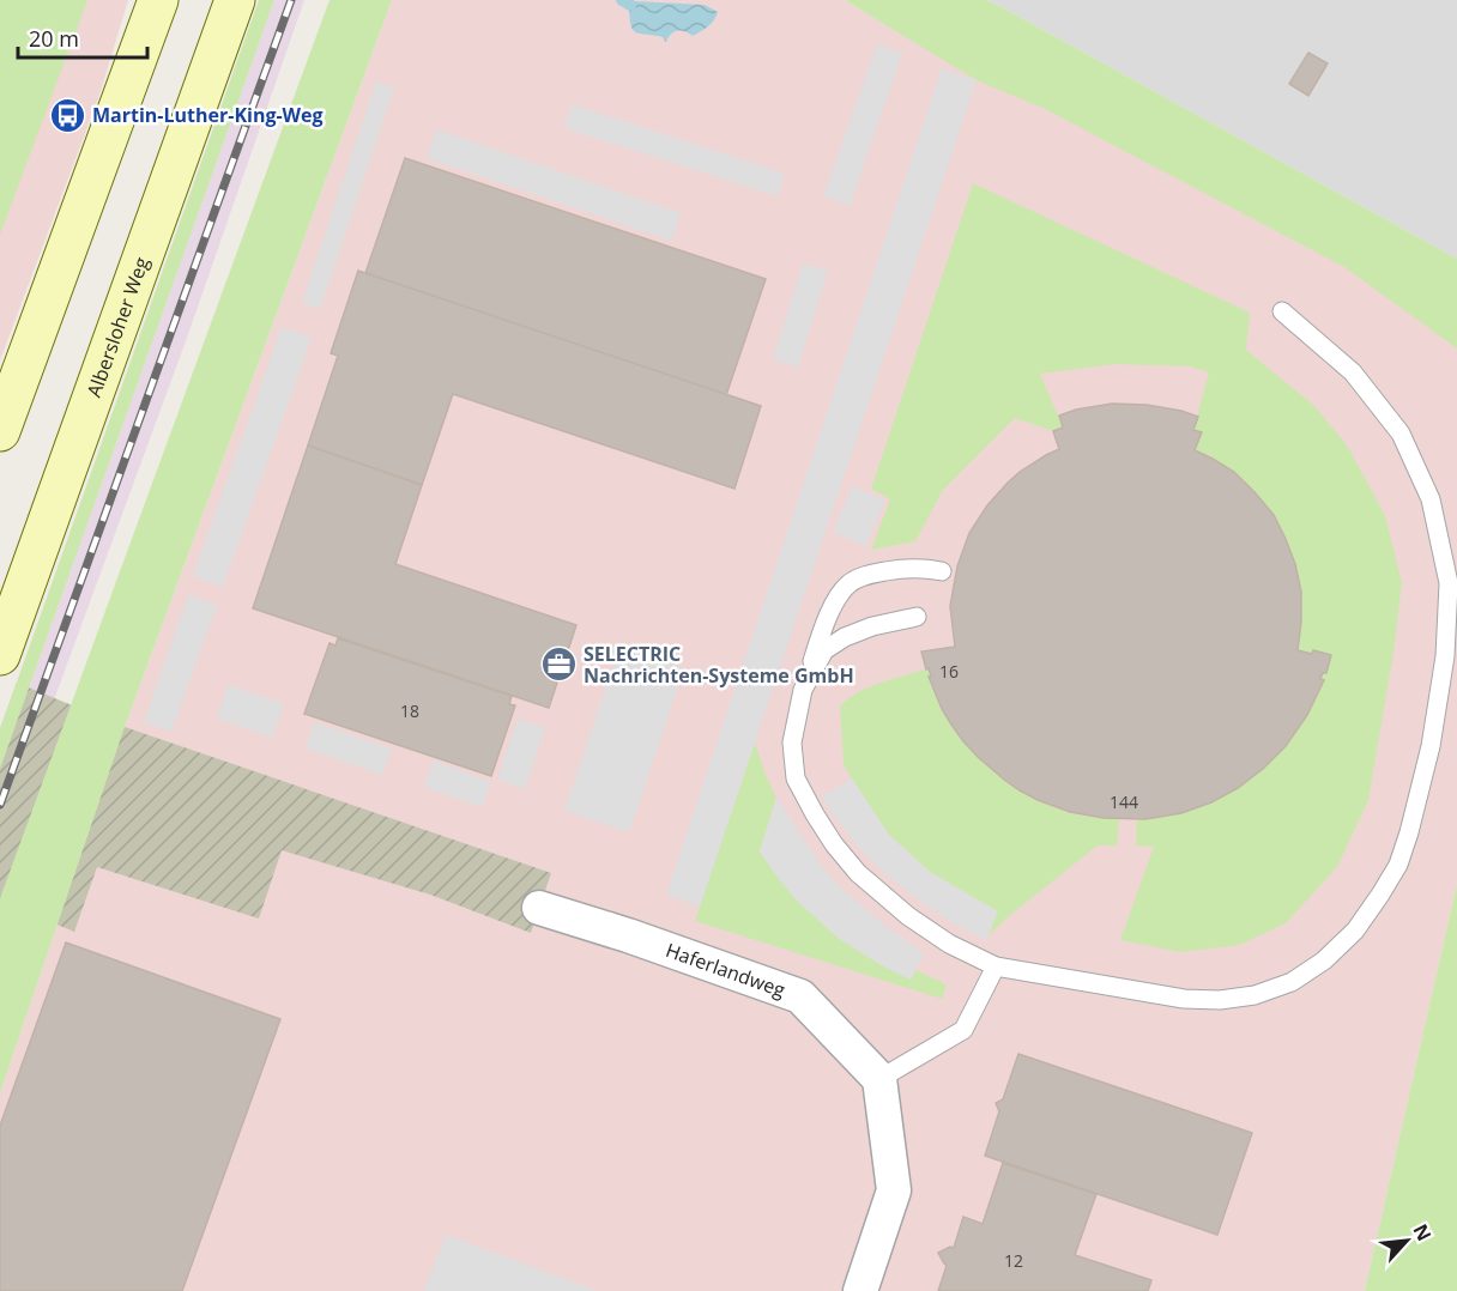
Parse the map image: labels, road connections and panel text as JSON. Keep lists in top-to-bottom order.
{
  "streets": {
    "main road": ["Albersloher Weg"],
    "street": ["Haferlandweg"]
  },
  "places": {
    "bus stop": ["Martin-Luther-King-Weg"],
    "office": ["SELECTRIC Nachrichten-Systeme GmbH"]
  },
  "house_numbers": [
    "16",
    "18",
    "144",
    "12"
  ],
  "scale_bar": "20 m",
  "north": "top right"
}
